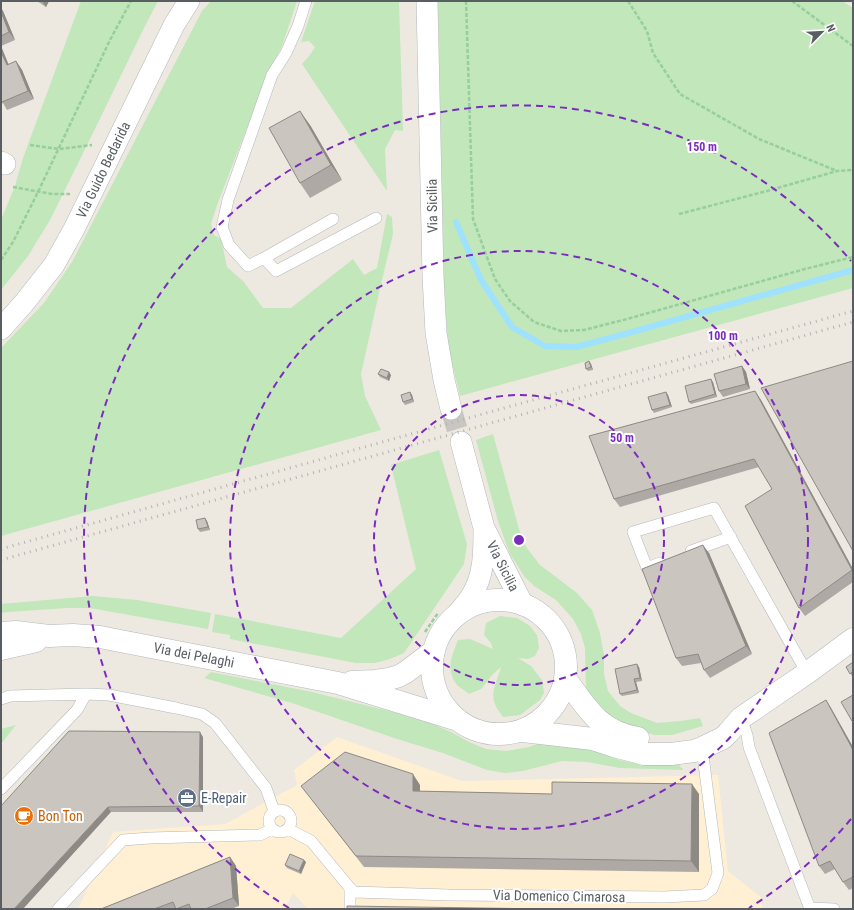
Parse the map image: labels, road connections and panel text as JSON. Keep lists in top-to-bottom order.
{
  "streets": {
    "street": ["Via Guido Bedarida", "Via Sicilia", "Via dei Pelaghi"],
    "lane": ["Via Domenico Cimarosa"]
  },
  "crossings": [
    ["Via Sicilia", "Via dei Pelaghi"]
  ],
  "places": {
    "office": ["E-Repair"],
    "cafe": ["Bon Ton"]
  },
  "north": "top right",
  "rings": ["150 m", "100 m", "50 m"]
}
